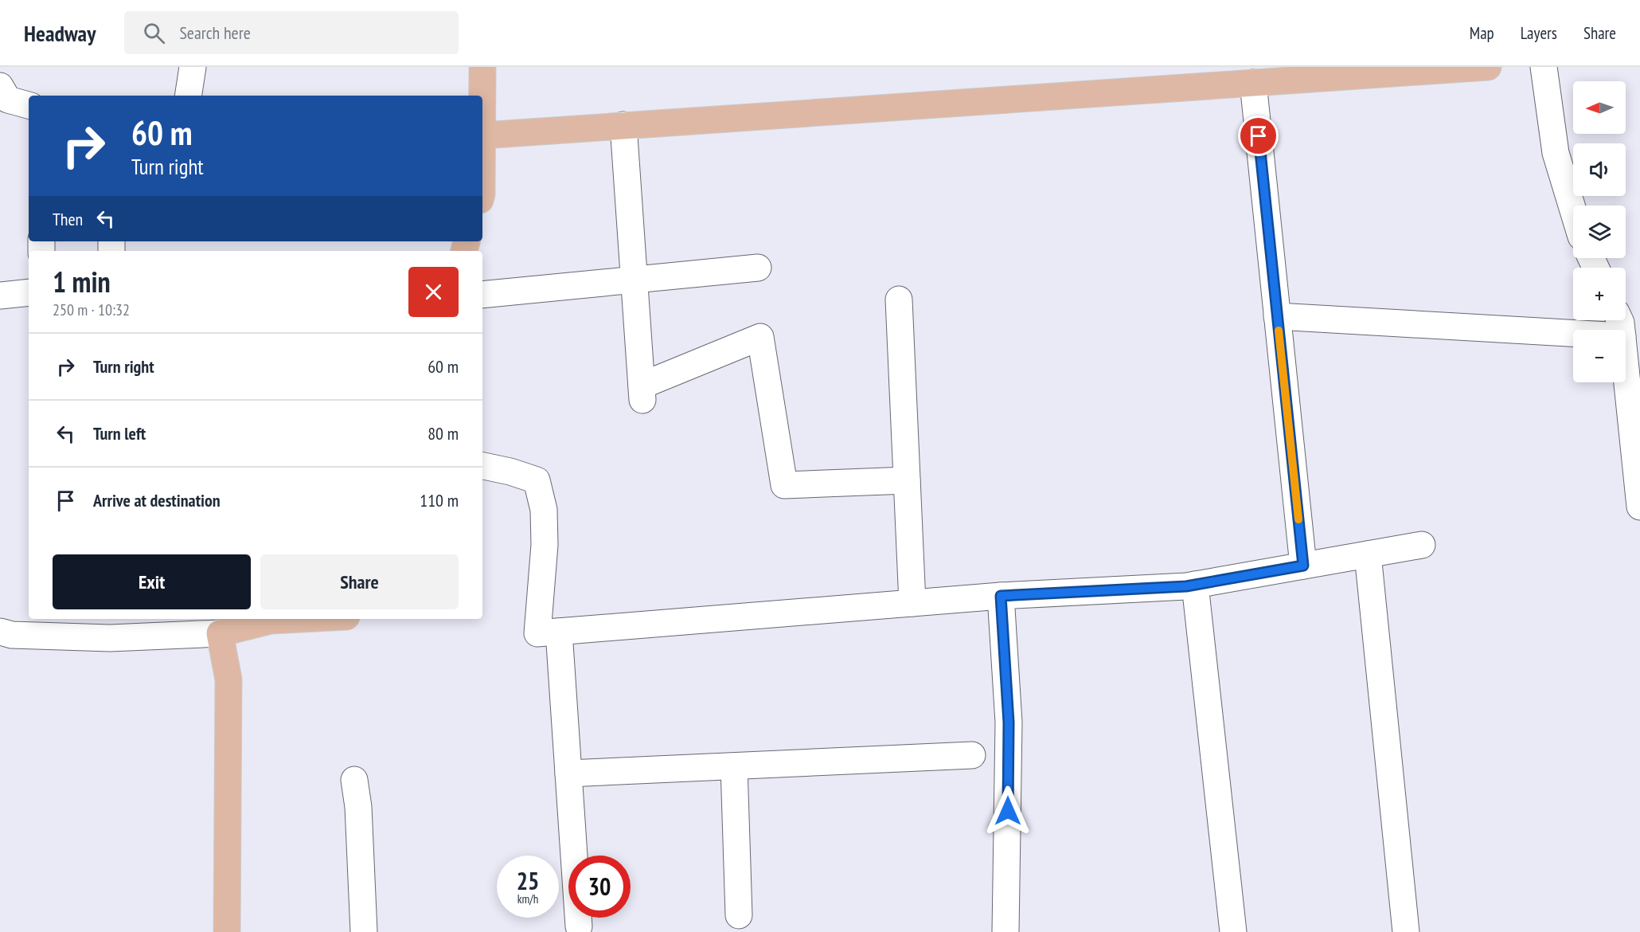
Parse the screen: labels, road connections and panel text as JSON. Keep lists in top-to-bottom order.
{
  "north": "left",
  "page": {
    "header": "Headway",
    "search": "Search here",
    "nav": ["Map", "Layers", "Share"],
    "map_buttons": ["+", "−"],
    "turn": ["60 m", "Turn right"],
    "then": "Then",
    "heading": ["1 min", "250 m · 10:32"],
    "list": [
      {
        "name": "Turn right",
        "value": "60 m"
      },
      {
        "name": "Turn left",
        "value": "80 m"
      },
      {
        "name": "Arrive at destination",
        "value": "110 m"
      }
    ],
    "buttons": ["Exit", "Share"],
    "speed": "25 km/h",
    "limit": "30"
  }
}
